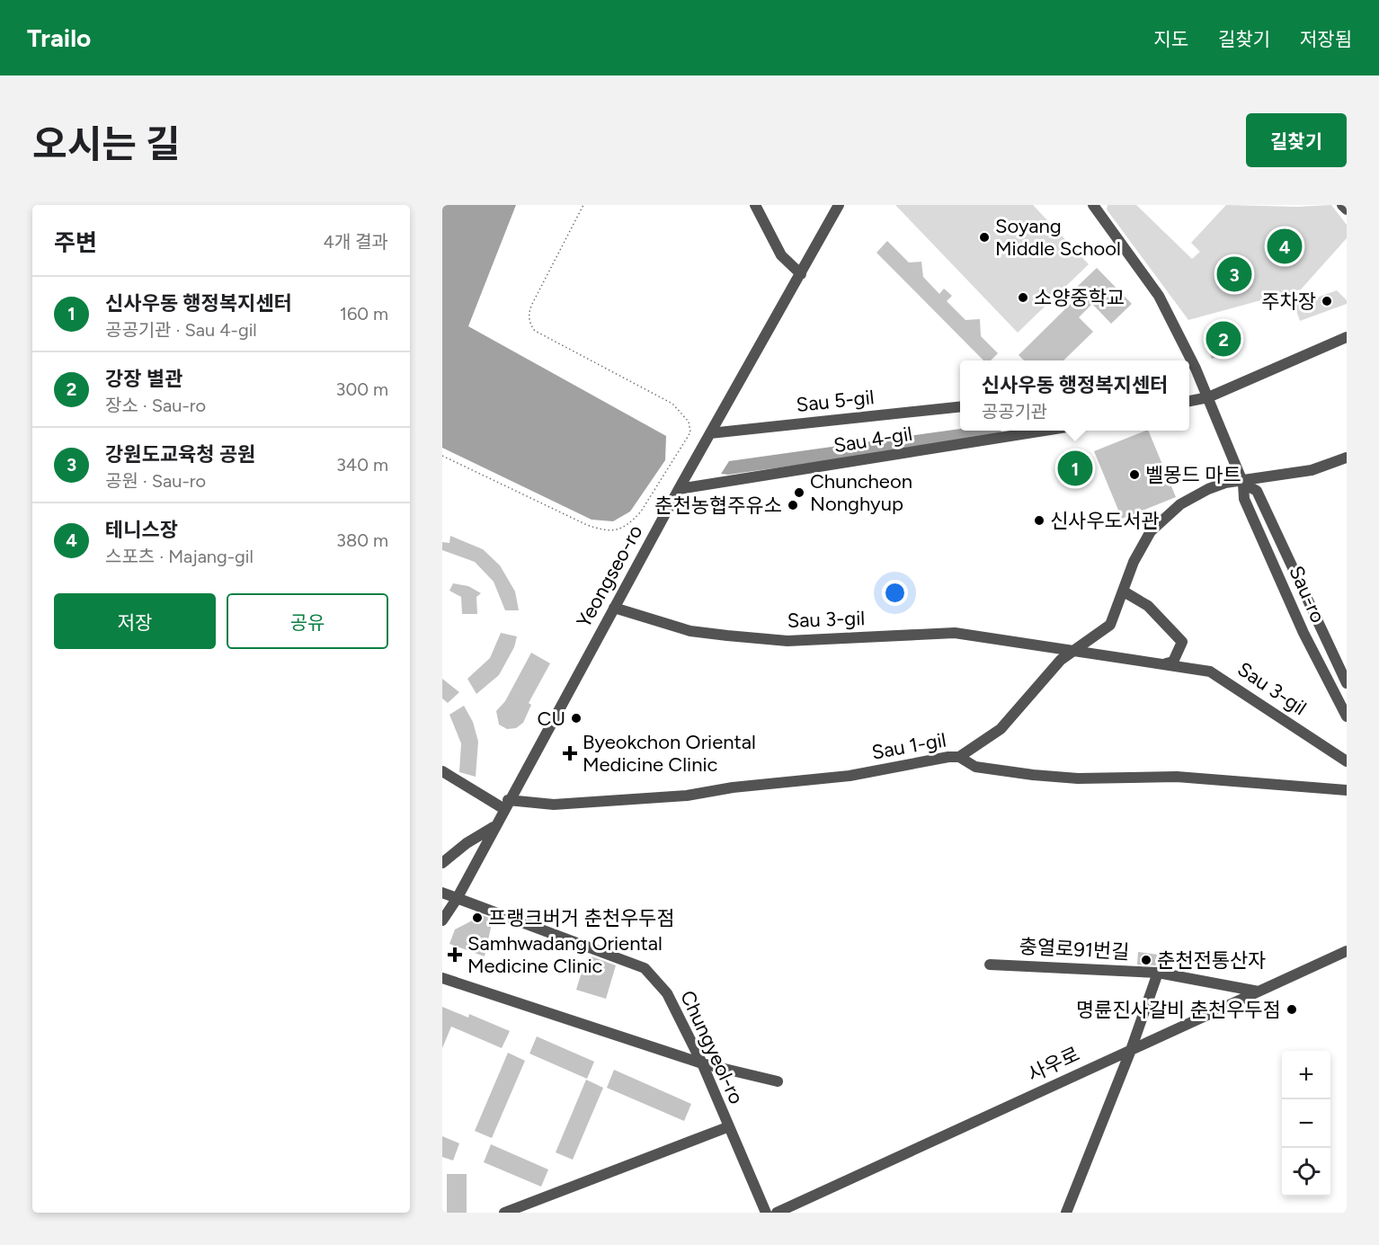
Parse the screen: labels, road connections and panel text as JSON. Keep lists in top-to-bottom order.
{
  "streets": {
    "street": [
      "Sau 5-gil",
      "Sau 4-gil",
      "Yeongseo-ro",
      "Sau-ro",
      "Sau 3-gil",
      "Sau 1-gil",
      "충열로91번길",
      "Chungyeol-ro",
      "사우로"
    ]
  },
  "crossings": [
    ["Sau 5-gil", "Yeongseo-ro"],
    ["Sau 4-gil", "Yeongseo-ro"],
    ["Yeongseo-ro", "Sau 3-gil"],
    ["Yeongseo-ro", "Sau 1-gil"],
    ["Yeongseo-ro", "Chungyeol-ro"],
    ["충열로91번길", "사우로"]
  ],
  "places": {
    "other": [
      "Soyang Middle School",
      "소양중학교",
      "주차장",
      "벨몽드 마트",
      "Chuncheon Nonghyup",
      "춘천농협주유소",
      "신사우도서관",
      "CU",
      "프랭크버거 춘천우두점",
      "춘천전통산자",
      "명륜진사갈비 춘천우두점"
    ],
    "health": ["Byeokchon Oriental Medicine Clinic", "Samhwadang Oriental Medicine Clinic"]
  },
  "page": {
    "header": "Trailo",
    "nav": ["지도", "길찾기", "저장됨"],
    "title": "오시는 길",
    "buttons": [
      "길찾기",
      ["저장", "공유"]
    ],
    "heading": ["주변", "4개 결과"],
    "pins": [
      "4",
      "3",
      "2",
      "1"
    ],
    "list": [
      {
        "mark": "1",
        "name": "신사우동 행정복지센터",
        "note": "공공기관 · Sau 4-gil",
        "value": "160 m"
      },
      {
        "mark": "2",
        "name": "강장 별관",
        "note": "장소 · Sau-ro",
        "value": "300 m"
      },
      {
        "mark": "3",
        "name": "강원도교육청 공원",
        "note": "공원 · Sau-ro",
        "value": "340 m"
      },
      {
        "mark": "4",
        "name": "테니스장",
        "note": "스포츠 · Majang-gil",
        "value": "380 m"
      }
    ],
    "popup": ["신사우동 행정복지센터", "공공기관"],
    "map_buttons": ["+", "−"]
  }
}
